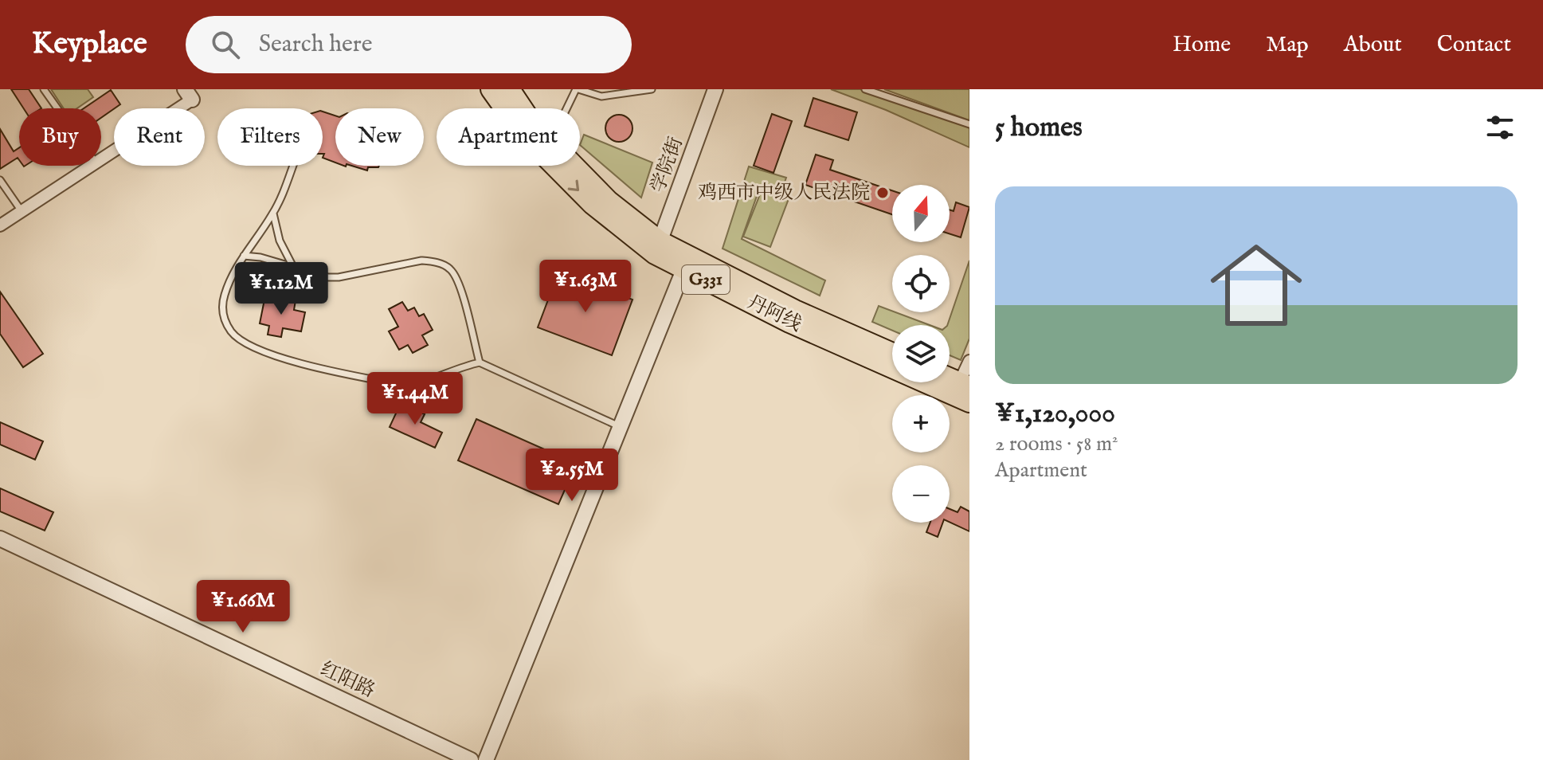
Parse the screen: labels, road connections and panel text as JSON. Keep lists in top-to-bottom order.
{
  "streets": {
    "highway": ["G331", "丹阿线"],
    "street": ["学院街", "红阳路"]
  },
  "crossings": [
    ["学院街", "丹阿线"]
  ],
  "places": ["鸡西市中级人民法院"],
  "north": "top",
  "page": {
    "header": "Keyplace",
    "search": "Search here",
    "nav": [
      "Home",
      "Map",
      "About",
      "Contact"
    ],
    "heading": "5 homes",
    "chip": [
      "Buy",
      "Rent",
      "Filters",
      "New",
      "Apartment"
    ],
    "list": [
      {
        "name": "¥1,120,000",
        "note": "2 rooms · 58 m² · Apartment"
      }
    ],
    "map_buttons": ["+", "−"],
    "price": [
      "¥1.63M",
      "¥1.12M",
      "¥1.44M",
      "¥2.55M",
      "¥1.66M"
    ]
  }
}
